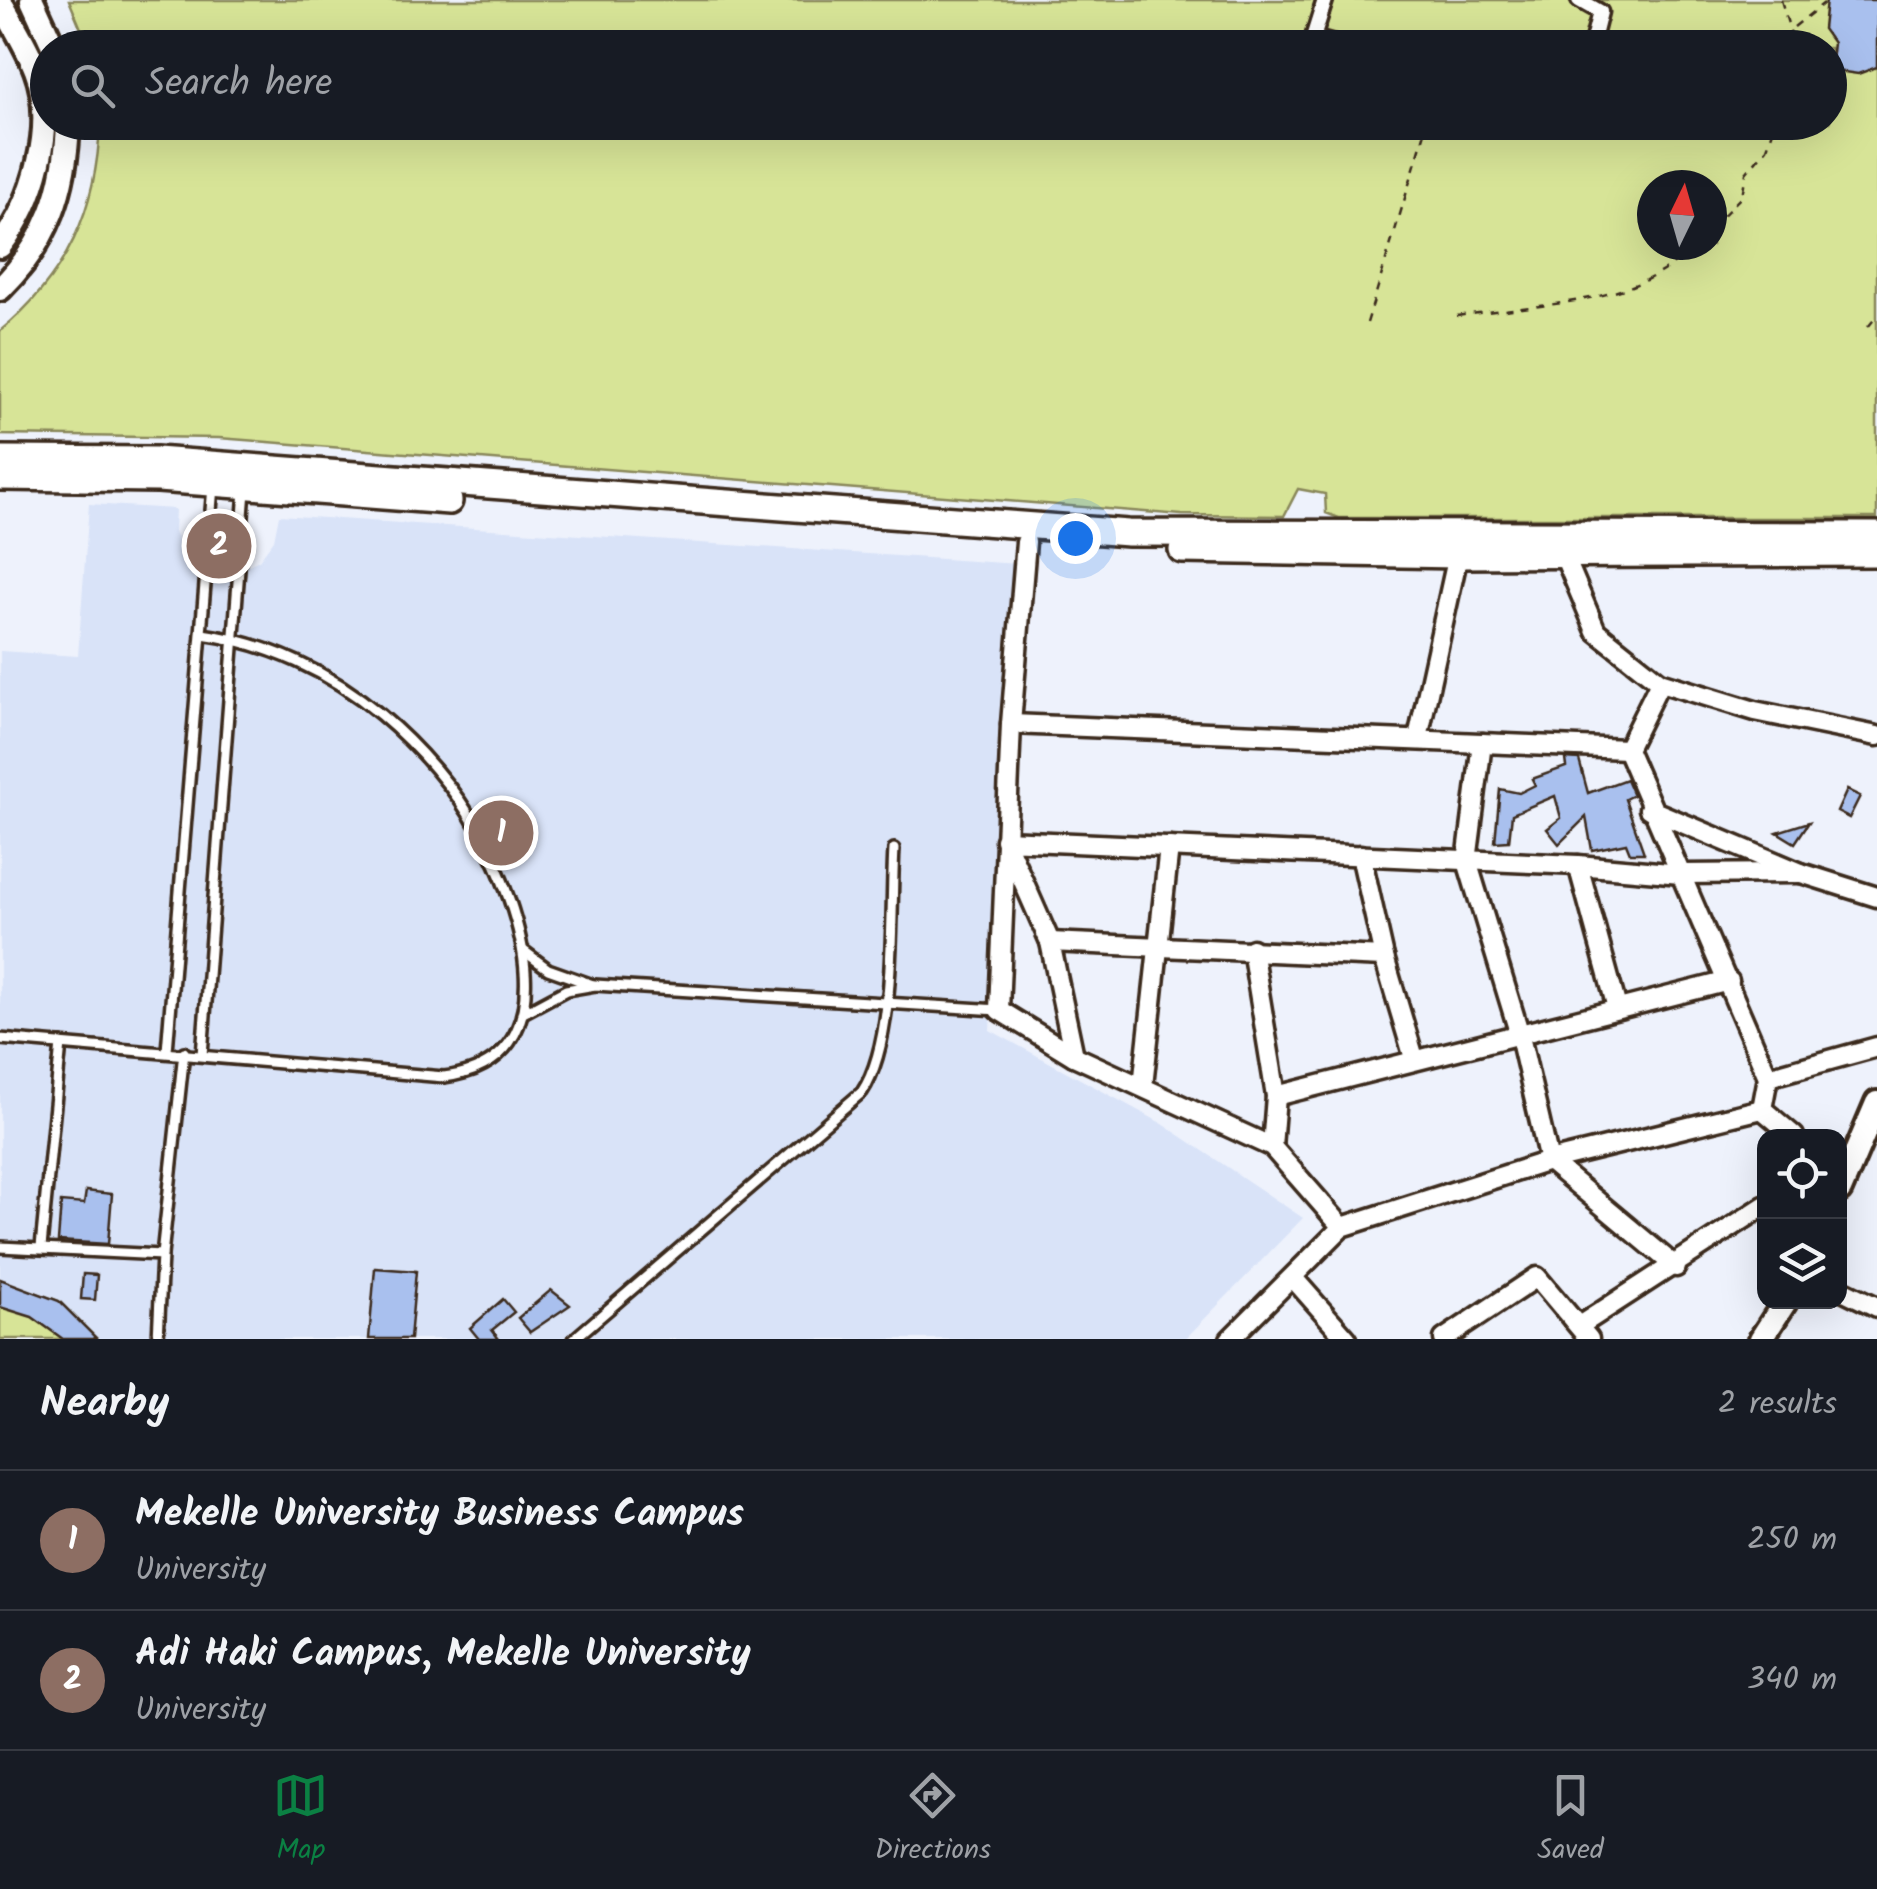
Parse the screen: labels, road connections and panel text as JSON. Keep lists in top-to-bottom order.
{
  "north": "top",
  "page": {
    "search": "Search here",
    "pins": ["2", "1"],
    "heading": ["Nearby", "2 results"],
    "list": [
      {
        "mark": "1",
        "name": "Mekelle University Business Campus",
        "note": "University",
        "value": "250 m"
      },
      {
        "mark": "2",
        "name": "Adi Haki Campus, Mekelle University",
        "note": "University",
        "value": "340 m"
      }
    ],
    "nav": ["Map", "Directions", "Saved"]
  }
}
